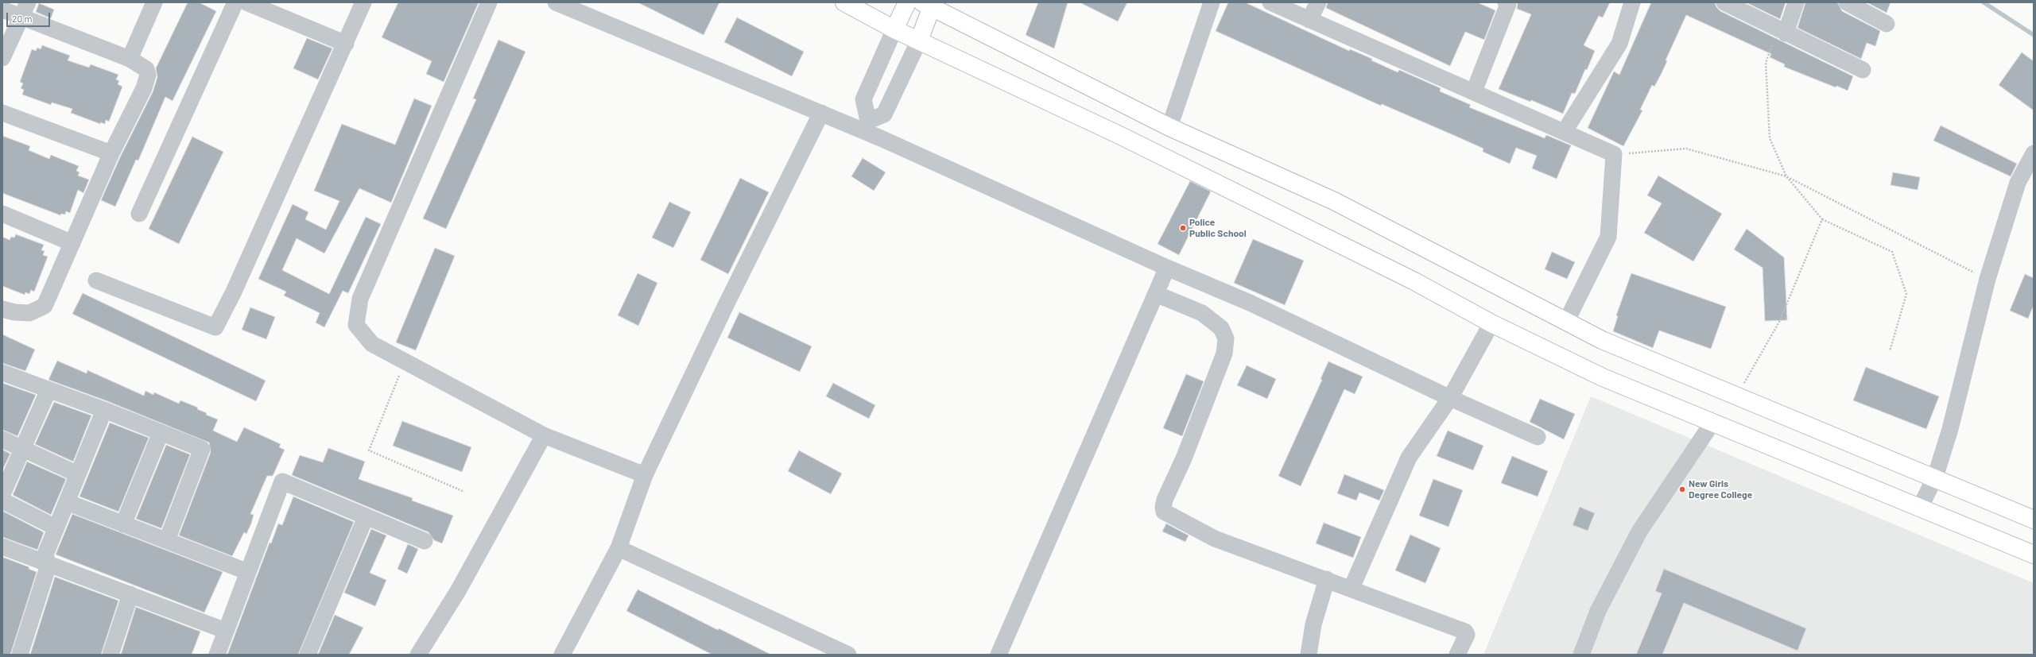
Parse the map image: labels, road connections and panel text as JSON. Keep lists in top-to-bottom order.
{
  "places": ["Police Public School", "New Girls Degree College"],
  "scale_bar": "20 m"
}
